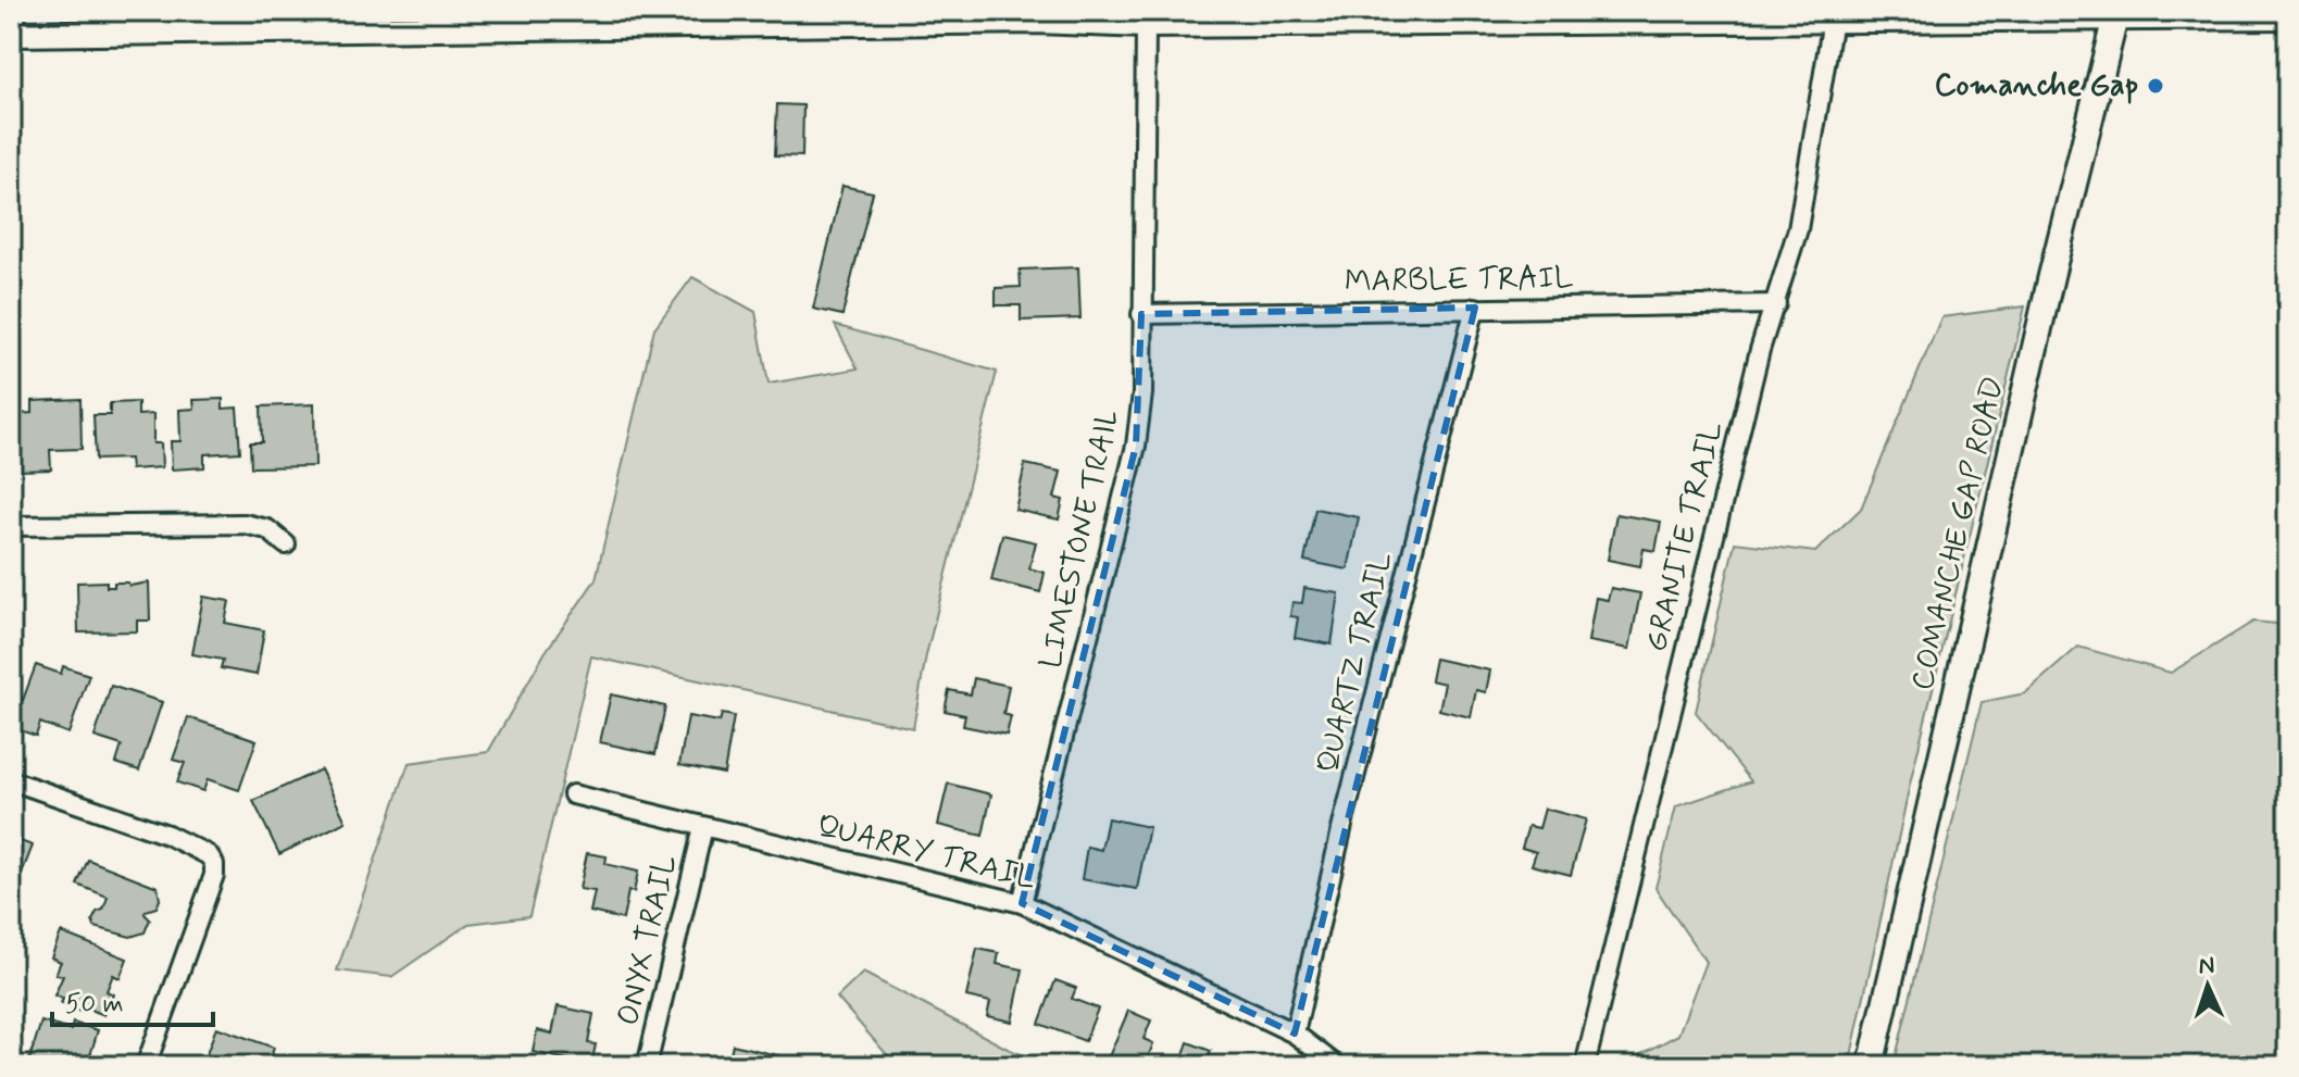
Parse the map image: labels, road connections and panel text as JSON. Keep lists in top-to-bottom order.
{
  "streets": {
    "main road": ["COMANCHE GAP ROAD"],
    "street": [
      "MARBLE TRAIL",
      "GRANITE TRAIL",
      "LIMESTONE TRAIL",
      "QUARTZ TRAIL",
      "QUARRY TRAIL",
      "ONYX TRAIL"
    ]
  },
  "crossings": [
    ["MARBLE TRAIL", "GRANITE TRAIL"],
    ["MARBLE TRAIL", "LIMESTONE TRAIL"],
    ["MARBLE TRAIL", "QUARTZ TRAIL"],
    ["LIMESTONE TRAIL", "QUARRY TRAIL"],
    ["QUARTZ TRAIL", "QUARRY TRAIL"],
    ["QUARRY TRAIL", "ONYX TRAIL"]
  ],
  "places": ["Comanche Gap"],
  "scale_bar": "50 m",
  "north": "top"
}
